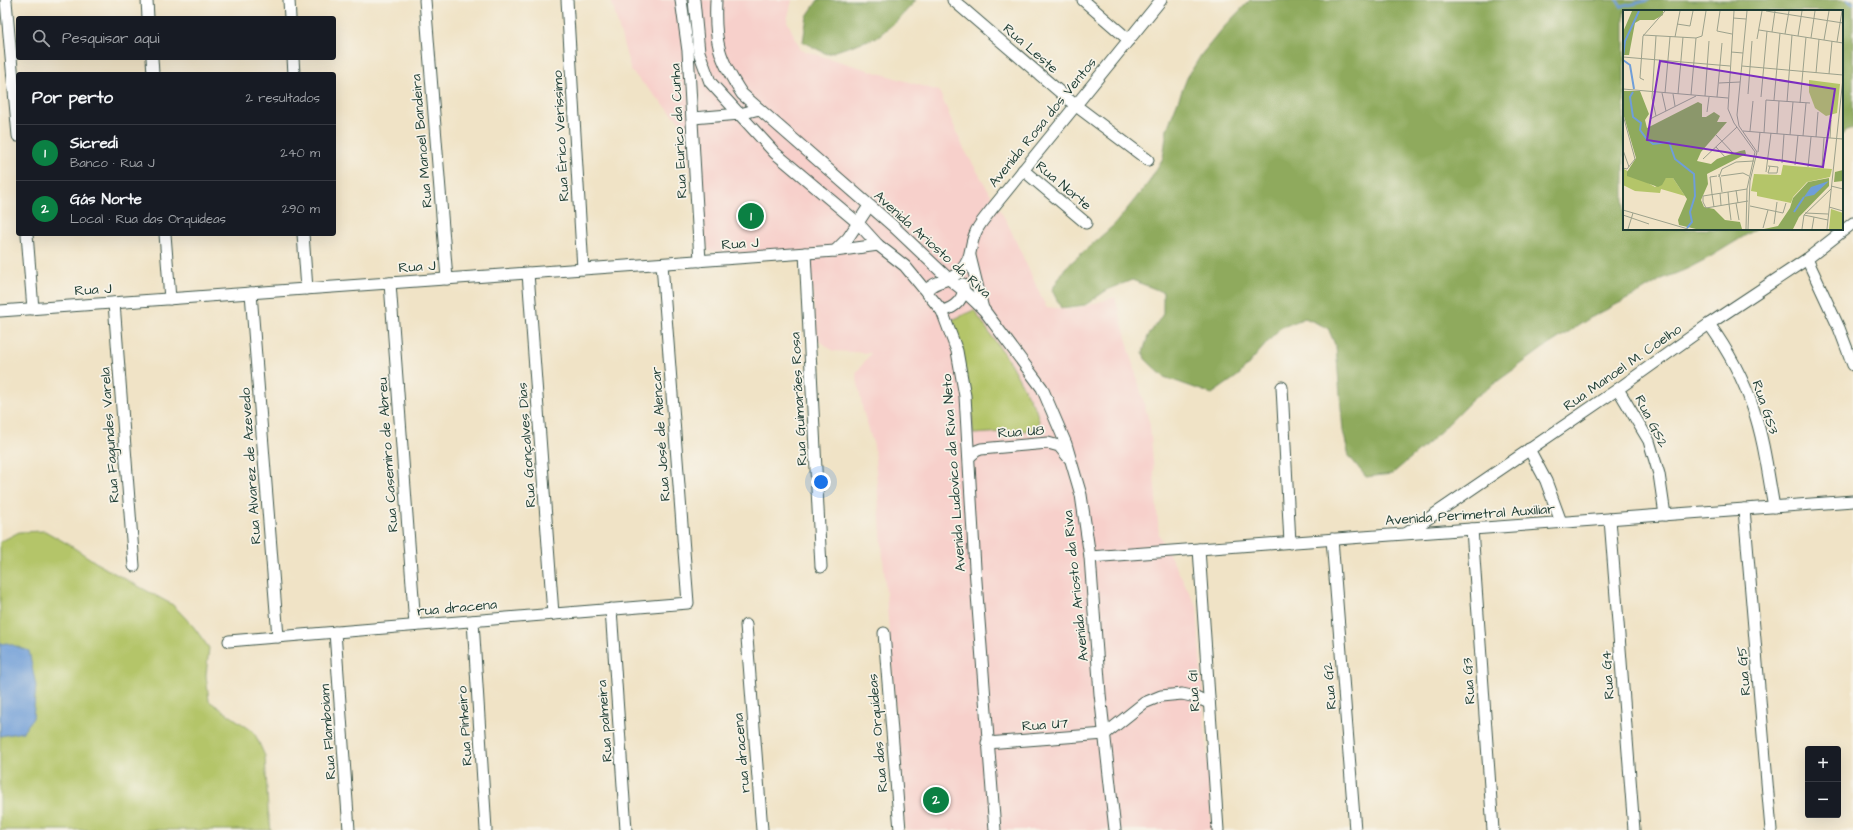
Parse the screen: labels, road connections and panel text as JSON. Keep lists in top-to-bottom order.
{
  "streets": {
    "street": [
      "Rua Leste",
      "Avenida Rosa dos Ventos",
      "Rua Eurico da Cunha",
      "Rua Érico Veríssimo",
      "Rua Manoel Bandeira",
      "Rua Norte",
      "Rua J",
      "Avenida Ariosto da Riva",
      "Rua Manoel M. Coelho",
      "Rua Guimarães Rosa",
      "Rua GS3",
      "Rua GS2",
      "Rua U8",
      "Rua José de Alencar",
      "Rua Fagundes Varela",
      "Rua Gonçalves Dias",
      "Rua Casemiro de Abreu",
      "Rua Alvarez de Azevedo",
      "Avenida Ludovico da Riva Neto",
      "Avenida Perimetral Auxiliar",
      "rua dracena",
      "Rua G5",
      "Rua G4",
      "Rua G3",
      "Rua G2",
      "Rua G1",
      "Rua palmeira",
      "Rua U7",
      "Rua Pinheiro",
      "Rua Flamboiam",
      "Rua das Orquídeas"
    ]
  },
  "crossings": [
    ["Rua Leste", "Avenida Rosa dos Ventos"],
    ["Avenida Rosa dos Ventos", "Rua Norte"],
    ["Avenida Rosa dos Ventos", "Avenida Ariosto da Riva"],
    ["Avenida Rosa dos Ventos", "Avenida Ludovico da Riva Neto"],
    ["Rua Eurico da Cunha", "Rua J"],
    ["Rua Eurico da Cunha", "Avenida Ludovico da Riva Neto"],
    ["Rua Érico Veríssimo", "Rua J"],
    ["Rua Manoel Bandeira", "Rua J"],
    ["Rua J", "Rua Guimarães Rosa"],
    ["Rua J", "Rua José de Alencar"],
    ["Rua J", "Rua Fagundes Varela"],
    ["Rua J", "Rua Gonçalves Dias"],
    ["Rua J", "Rua Casemiro de Abreu"],
    ["Rua J", "Rua Alvarez de Azevedo"],
    ["Rua J", "Avenida Ludovico da Riva Neto"],
    ["Avenida Ariosto da Riva", "Rua U8"],
    ["Avenida Ariosto da Riva", "Avenida Ludovico da Riva Neto"],
    ["Avenida Ariosto da Riva", "Avenida Perimetral Auxiliar"],
    ["Avenida Ariosto da Riva", "Rua U7"],
    ["Rua Manoel M. Coelho", "Rua GS3"],
    ["Rua Manoel M. Coelho", "Rua GS2"],
    ["Rua Manoel M. Coelho", "Avenida Perimetral Auxiliar"],
    ["Rua GS3", "Avenida Perimetral Auxiliar"],
    ["Rua GS2", "Avenida Perimetral Auxiliar"],
    ["Rua U8", "Avenida Ludovico da Riva Neto"],
    ["Rua José de Alencar", "rua dracena"],
    ["Rua Gonçalves Dias", "rua dracena"],
    ["Rua Casemiro de Abreu", "rua dracena"],
    ["Rua Alvarez de Azevedo", "rua dracena"],
    ["Avenida Ludovico da Riva Neto", "Rua U7"],
    ["Avenida Perimetral Auxiliar", "Rua G5"],
    ["Avenida Perimetral Auxiliar", "Rua G4"],
    ["Avenida Perimetral Auxiliar", "Rua G3"],
    ["Avenida Perimetral Auxiliar", "Rua G2"],
    ["Avenida Perimetral Auxiliar", "Rua G1"],
    ["rua dracena", "Rua palmeira"],
    ["rua dracena", "Rua Pinheiro"],
    ["rua dracena", "Rua Flamboiam"]
  ],
  "page": {
    "search": "Pesquisar aqui",
    "heading": ["Por perto", "2 resultados"],
    "list": [
      {
        "mark": "1",
        "name": "Sicredi",
        "note": "Banco · Rua J",
        "value": "240 m"
      },
      {
        "mark": "2",
        "name": "Gás Norte",
        "note": "Local · Rua das Orquídeas",
        "value": "290 m"
      }
    ],
    "pins": ["1", "2"],
    "map_buttons": ["+", "−"]
  }
}
